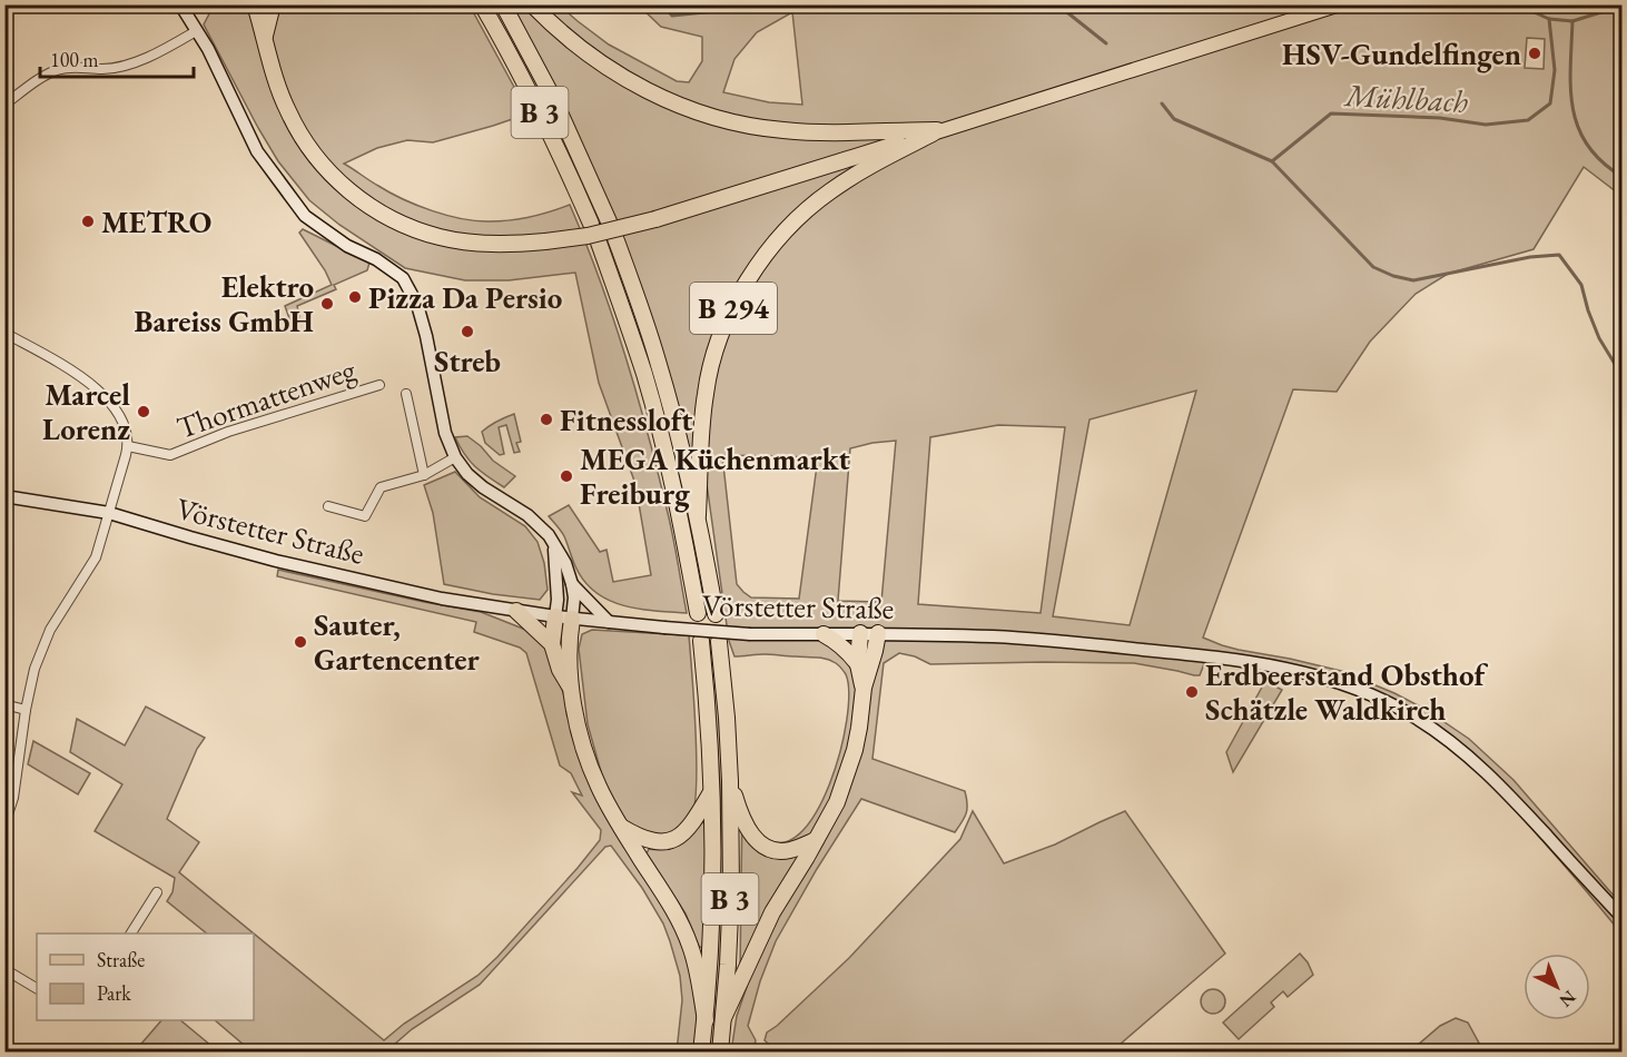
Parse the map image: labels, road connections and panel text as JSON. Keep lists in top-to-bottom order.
{
  "streets": {
    "highway": ["B 3", "B 294"],
    "street": ["Thormattenweg", "Vörstetter Straße"]
  },
  "water": ["Mühlbach"],
  "places": [
    "HSV-Gundelfingen",
    "METRO",
    "Pizza Da Persio",
    "Elektro Bareiss GmbH",
    "Streb",
    "Marcel Lorenz",
    "Fitnessloft",
    "MEGA Küchenmarkt Freiburg",
    "Sauter, Gartencenter",
    "Erdbeerstand Obsthof Schätzle Waldkirch"
  ],
  "legend": ["Straße", "Park"],
  "scale_bar": "100 m",
  "north": "bottom right"
}
